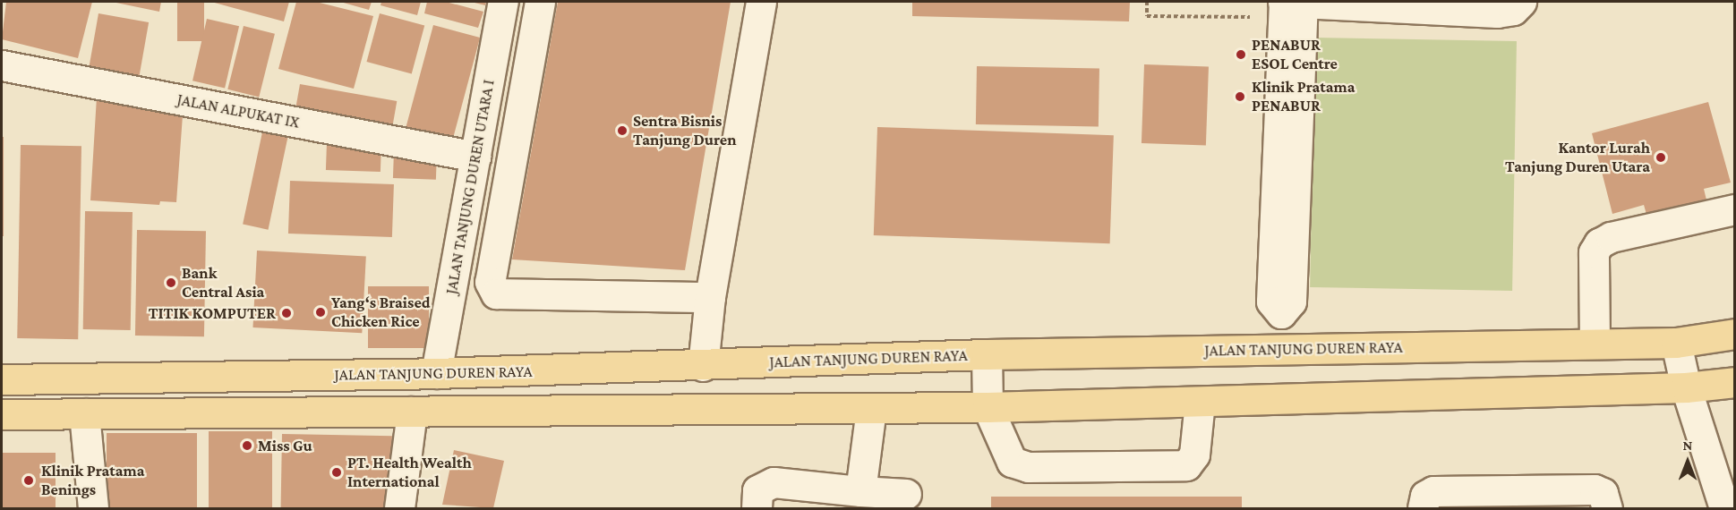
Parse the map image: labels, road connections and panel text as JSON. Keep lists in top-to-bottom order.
{
  "streets": {
    "main road": ["JALAN TANJUNG DUREN RAYA"],
    "street": ["JALAN ALPUKAT IX", "JALAN TANJUNG DUREN UTARA I"]
  },
  "crossings": [
    ["JALAN ALPUKAT IX", "JALAN TANJUNG DUREN UTARA I"],
    ["JALAN TANJUNG DUREN UTARA I", "JALAN TANJUNG DUREN RAYA"]
  ],
  "places": [
    "PENABUR ESOL Centre",
    "Klinik Pratama PENABUR",
    "Sentra Bisnis Tanjung Duren",
    "Kantor Lurah Tanjung Duren Utara",
    "Bank Central Asia",
    "Yang‘s Braised Chicken Rice",
    "TITIK KOMPUTER",
    "Miss Gu",
    "PT. Health Wealth International",
    "Klinik Pratama Benings"
  ],
  "north": "top"
}
